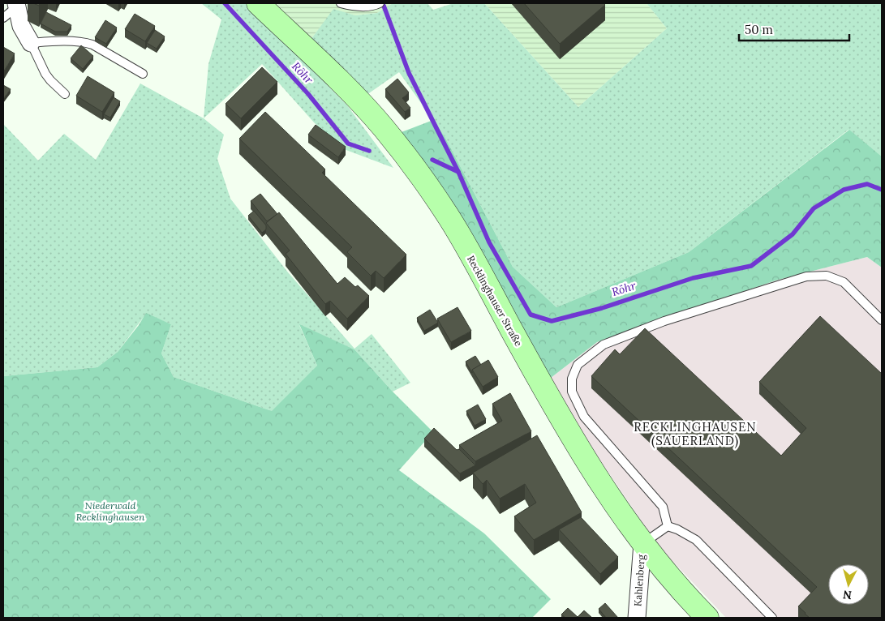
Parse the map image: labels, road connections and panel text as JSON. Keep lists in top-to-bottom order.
{
  "streets": {
    "main road": ["Recklinghauser Straße"],
    "street": ["Kahlenberg"]
  },
  "crossings": [
    ["Recklinghauser Straße", "Kahlenberg"]
  ],
  "districts": ["RECKLINGHAUSEN (SAUERLAND)"],
  "water": ["Röhr"],
  "parks": ["Niederwald Recklinghausen"],
  "scale_bar": "50 m",
  "north": "bottom"
}
